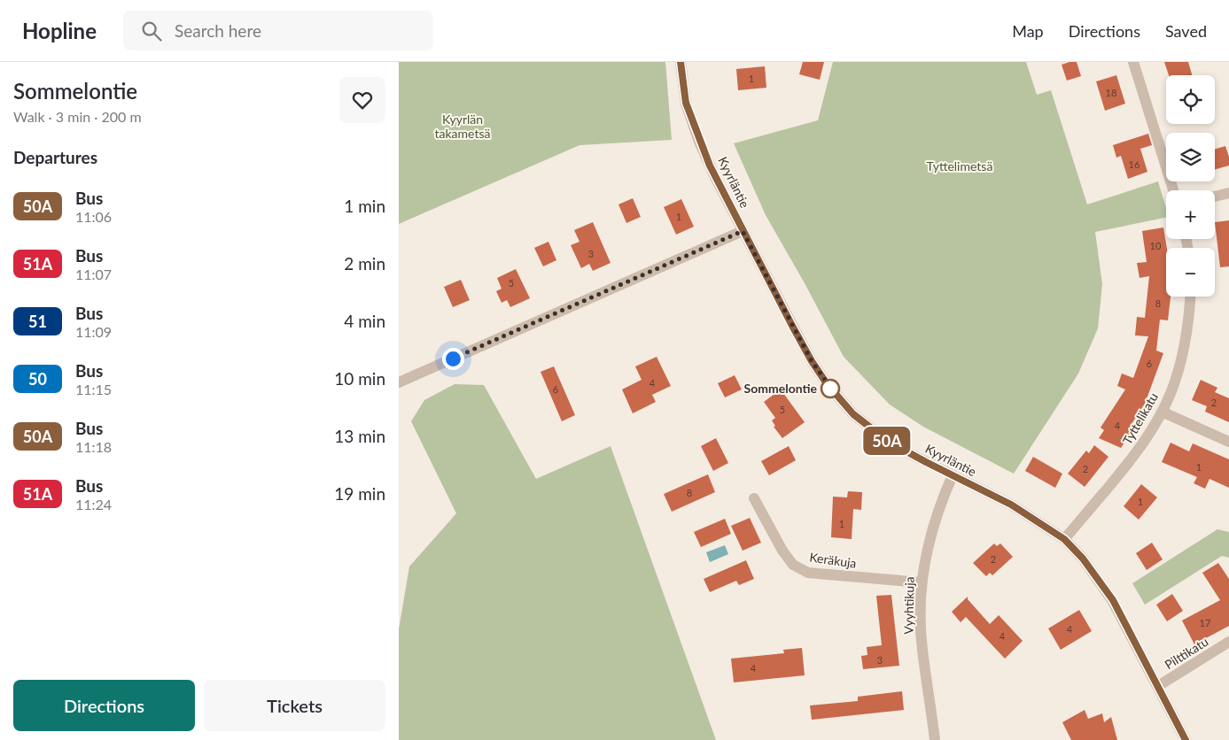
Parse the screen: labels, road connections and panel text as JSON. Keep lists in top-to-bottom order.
{
  "streets": {
    "street": [
      "Kyyrläntie",
      "Tyttelikatu",
      "Keräkuja",
      "Vyyhtikuja",
      "Pilttikatu"
    ]
  },
  "crossings": [
    ["Kyyrläntie", "Tyttelikatu"],
    ["Kyyrläntie", "Vyyhtikuja"],
    ["Kyyrläntie", "Pilttikatu"],
    ["Keräkuja", "Vyyhtikuja"]
  ],
  "parks": ["Kyyrlän takametsä", "Tyttelimetsä"],
  "places": ["Sommelontie"],
  "lines": ["bus line 50A"],
  "house_numbers": [
    "1",
    "18",
    "16",
    "1",
    "10",
    "3",
    "5",
    "8",
    "6",
    "4",
    "6",
    "2",
    "5",
    "4",
    "1",
    "2",
    "8",
    "1",
    "1",
    "2",
    "17",
    "4",
    "4",
    "3",
    "4"
  ],
  "page": {
    "header": "Hopline",
    "search": "Search here",
    "nav": ["Map", "Directions", "Saved"],
    "heading": [
      ["Sommelontie", "Walk · 3 min · 200 m"],
      "Departures"
    ],
    "on_map": "50A",
    "map_buttons": ["+", "−"],
    "list": [
      {
        "mark": "50A",
        "name": "Bus",
        "note": "11:06",
        "value": "1 min"
      },
      {
        "mark": "51A",
        "name": "Bus",
        "note": "11:07",
        "value": "2 min"
      },
      {
        "mark": "51",
        "name": "Bus",
        "note": "11:09",
        "value": "4 min"
      },
      {
        "mark": "50",
        "name": "Bus",
        "note": "11:15",
        "value": "10 min"
      },
      {
        "mark": "50A",
        "name": "Bus",
        "note": "11:18",
        "value": "13 min"
      },
      {
        "mark": "51A",
        "name": "Bus",
        "note": "11:24",
        "value": "19 min"
      }
    ],
    "buttons": ["Directions", "Tickets"]
  }
}
